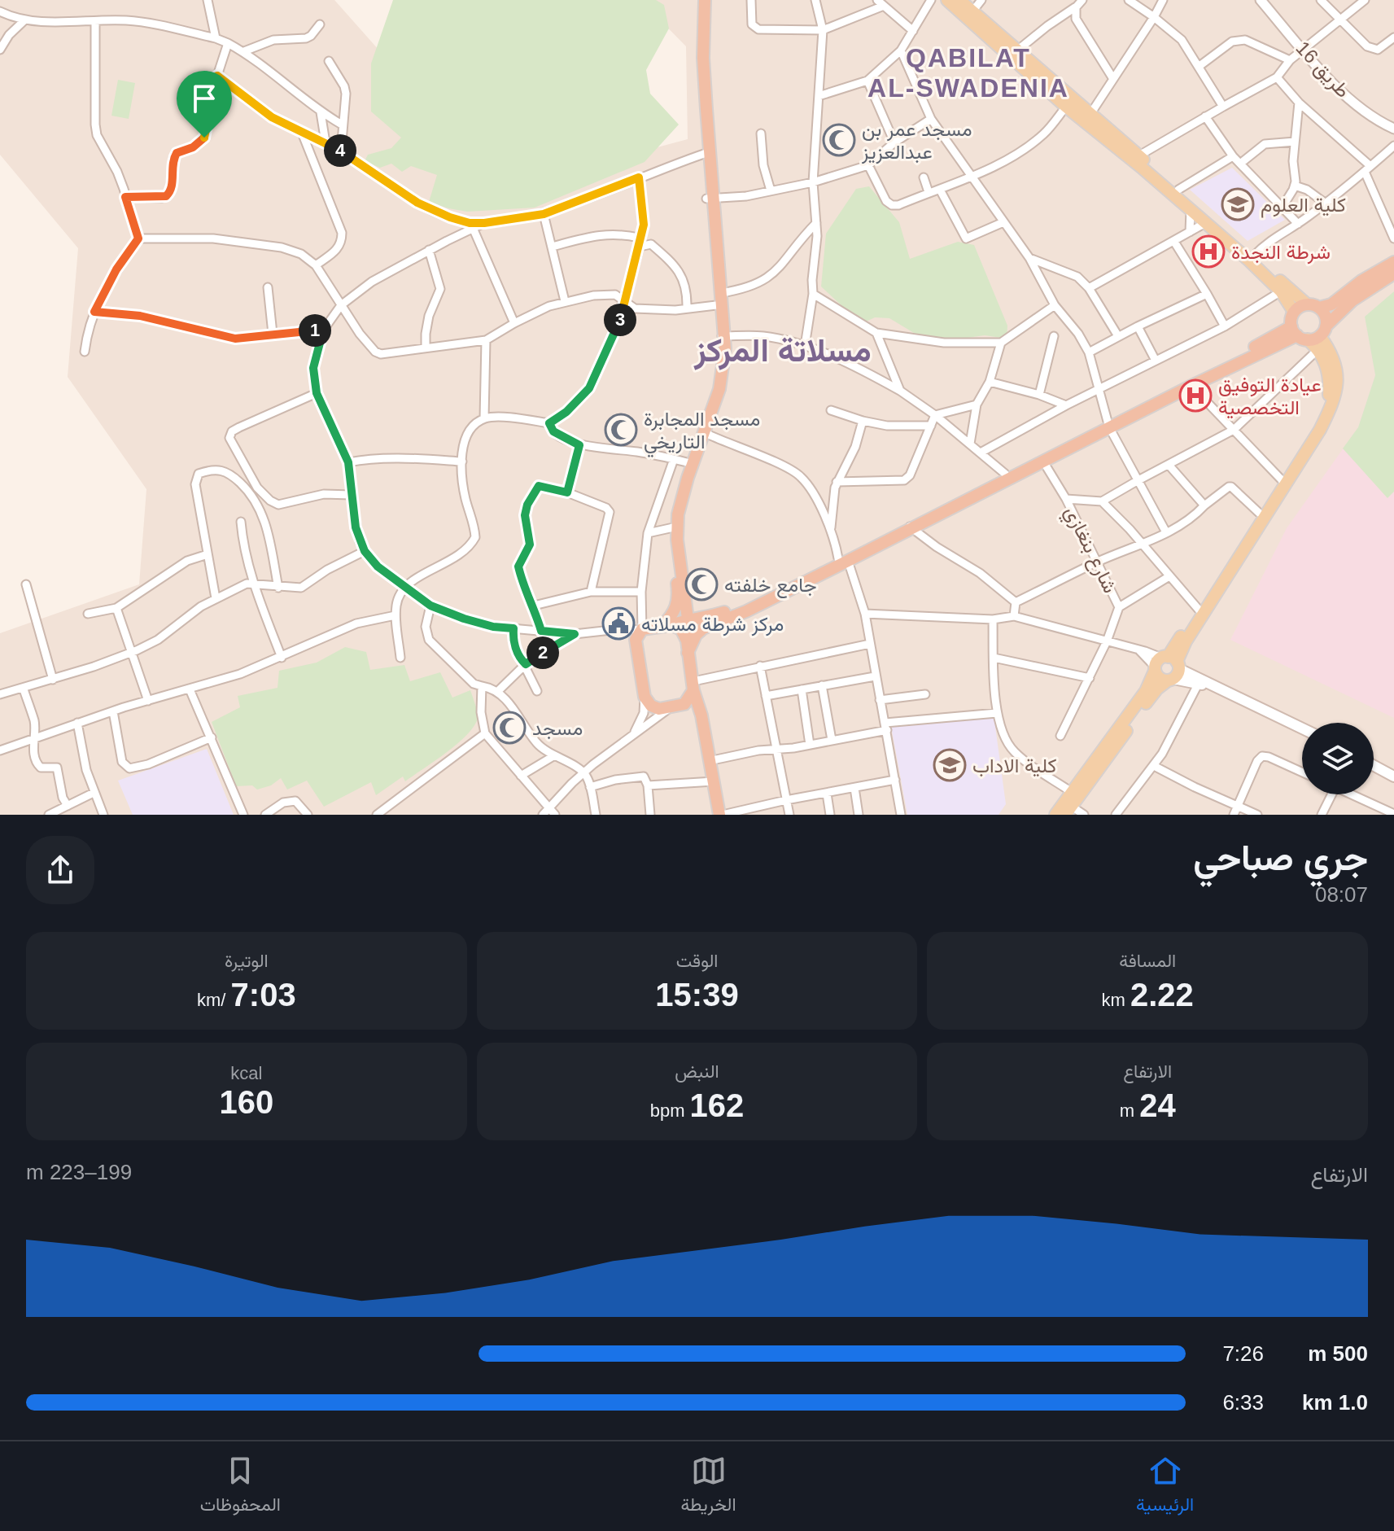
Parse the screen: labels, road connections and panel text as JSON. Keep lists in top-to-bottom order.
{
  "streets": {
    "street": ["طريق 16", "شارع بنغازي"]
  },
  "districts": ["QABILAT AL-SWADENIA", "مسلاتة المركز"],
  "places": {
    "mosque": [
      "مسجد عمر بن عبدالعزيز",
      "مسجد المجابرة التاريخي",
      "جامع خلفته",
      "مسجد"
    ],
    "school or university": ["كلية العلوم", "كلية الاداب"],
    "hospital": ["شرطة النجدة", "عيادة التوفيق التخصصية"],
    "public building": ["مركز شرطة مسلاته"]
  },
  "page": {
    "pins": [
      "4",
      "3",
      "1",
      "2"
    ],
    "heading": ["جري صباحي", "08:07"],
    "stats": [
      ["المسافة", "2.22 km"],
      ["الوقت", "15:39"],
      ["الوتيرة", "7:03 /km"],
      ["الارتفاع", "24 m"],
      ["النبض", "162 bpm"],
      ["kcal", "160"]
    ],
    "chart": ["الارتفاع", "199–223 m"],
    "list": [
      {
        "name": "500 m",
        "note": "7:26"
      },
      {
        "name": "1.0 km",
        "note": "6:33"
      }
    ],
    "tabs": ["الرئيسية", "الخريطة", "المحفوظات"]
  }
}
